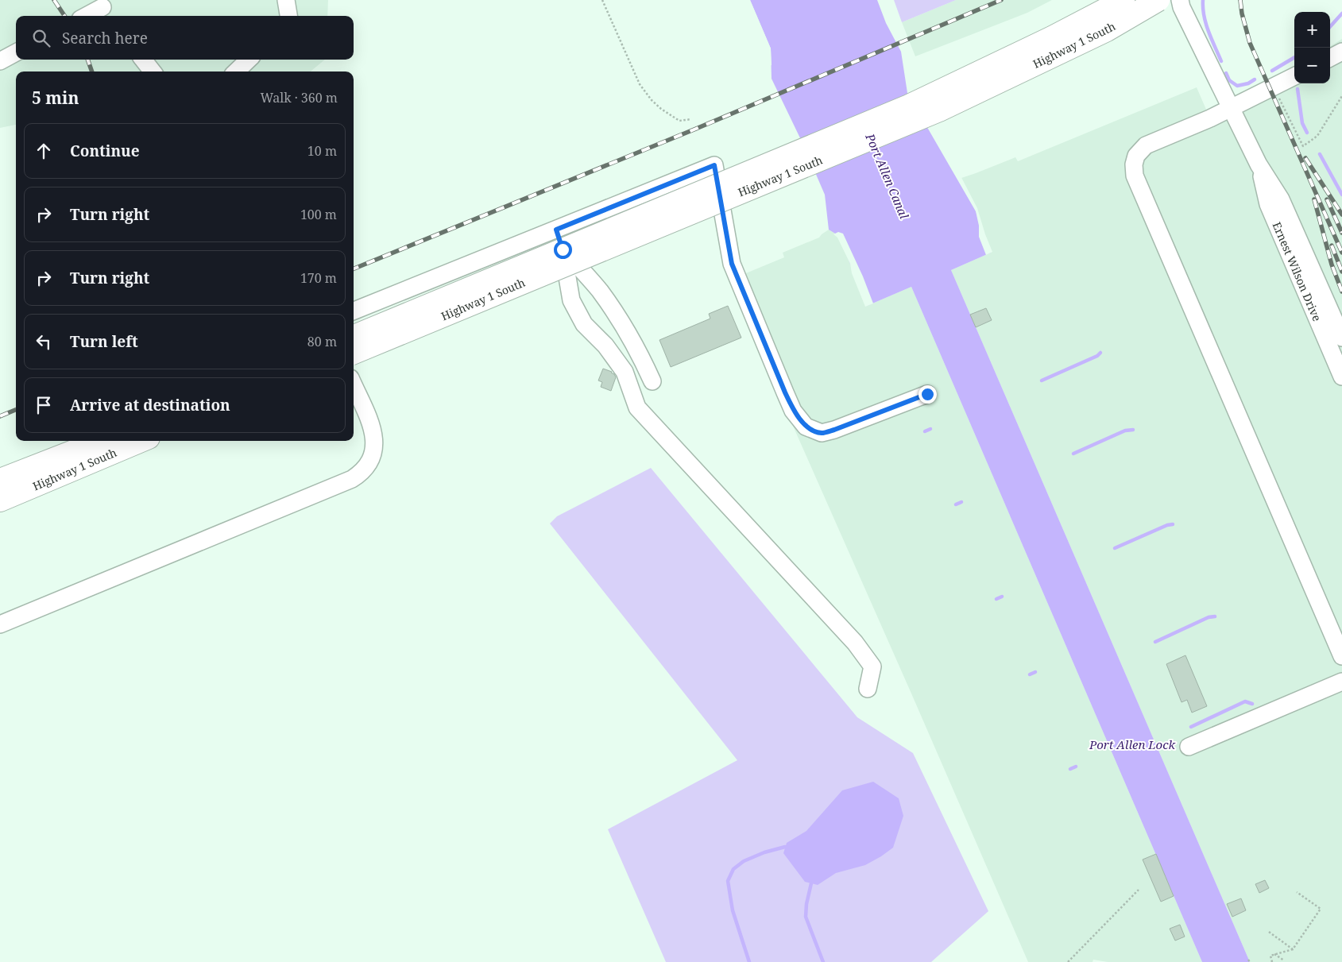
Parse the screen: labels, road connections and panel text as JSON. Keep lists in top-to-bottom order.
{
  "streets": {
    "highway": ["Highway 1 South"],
    "street": ["Ernest Wilson Drive"]
  },
  "water": ["Port Allen Canal", "Port Allen Lock"],
  "page": {
    "map_buttons": ["+", "−"],
    "search": "Search here",
    "heading": ["5 min", "Walk · 360 m"],
    "list": [
      ["Continue", "10 m"],
      ["Turn right", "100 m"],
      ["Turn right", "170 m"],
      ["Turn left", "80 m"],
      "Arrive at destination"
    ]
  }
}
